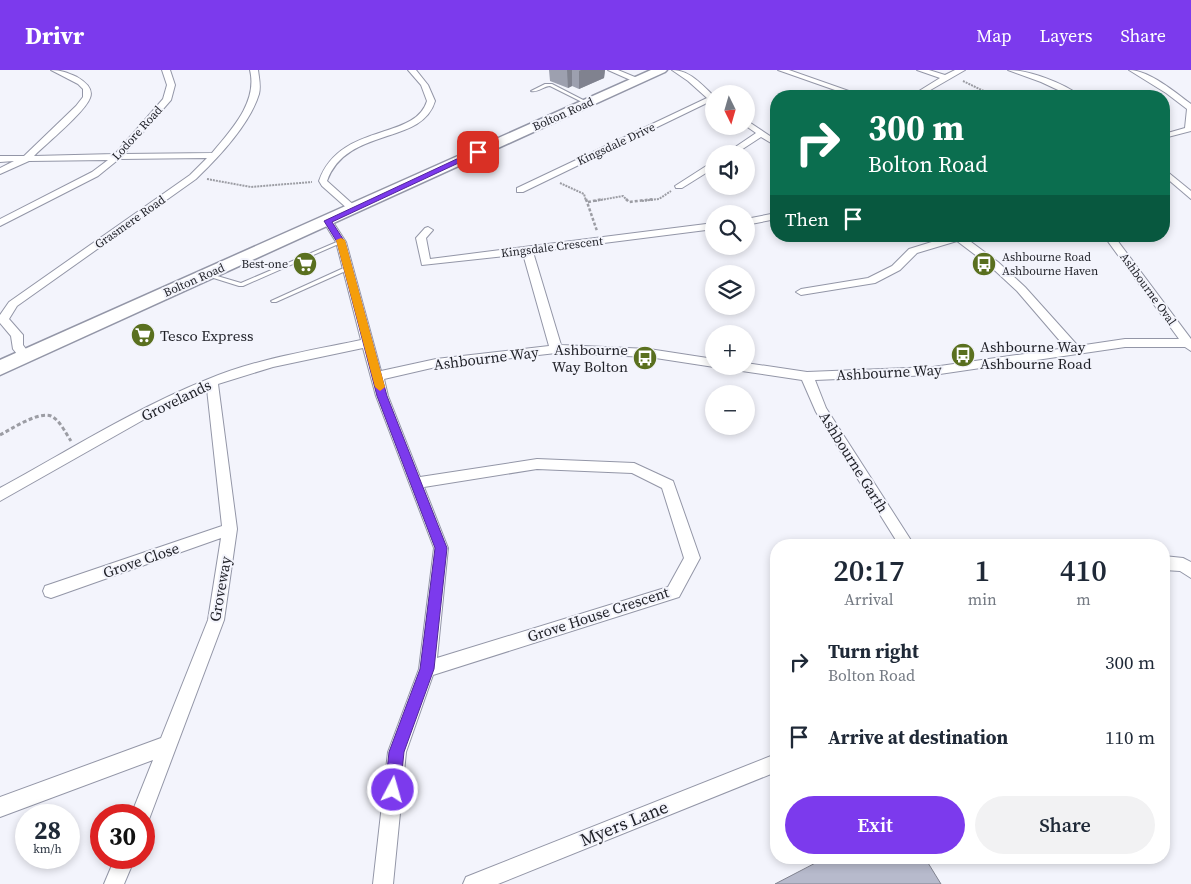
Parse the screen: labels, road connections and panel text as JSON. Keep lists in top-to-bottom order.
{
  "streets": {
    "main road": ["Bolton Road"],
    "street": [
      "Lodore Road",
      "Kingsdale Drive",
      "Grasmere Road",
      "Kingsdale Crescent",
      "Ashbourne Oval",
      "Ashbourne Way",
      "Grovelands",
      "Ashbourne Garth",
      "Grove Close",
      "Groveway",
      "Grove House Crescent",
      "Myers Lane"
    ]
  },
  "crossings": [
    ["Bolton Road", "Grasmere Road"],
    ["Ashbourne Oval", "Ashbourne Way"],
    ["Ashbourne Way", "Ashbourne Garth"],
    ["Grovelands", "Groveway"],
    ["Grove Close", "Groveway"]
  ],
  "places": {
    "supermarket": ["Best-one", "Tesco Express"],
    "bus stop": ["Ashbourne Road Ashbourne Haven", "Ashbourne Way Ashbourne Road", "Ashbourne Way Bolton"]
  },
  "north": "bottom",
  "page": {
    "header": "Drivr",
    "nav": ["Map", "Layers", "Share"],
    "map_buttons": ["+", "−"],
    "turn": ["300 m", "Bolton Road"],
    "then": "Then",
    "eta": [
      "20:17",
      "Arrival",
      "1",
      "min",
      "410",
      "m"
    ],
    "list": [
      {
        "name": "Turn right",
        "note": "Bolton Road",
        "value": "300 m"
      },
      {
        "name": "Arrive at destination",
        "value": "110 m"
      }
    ],
    "buttons": ["Exit", "Share"],
    "speed": "28 km/h",
    "limit": "30"
  }
}
